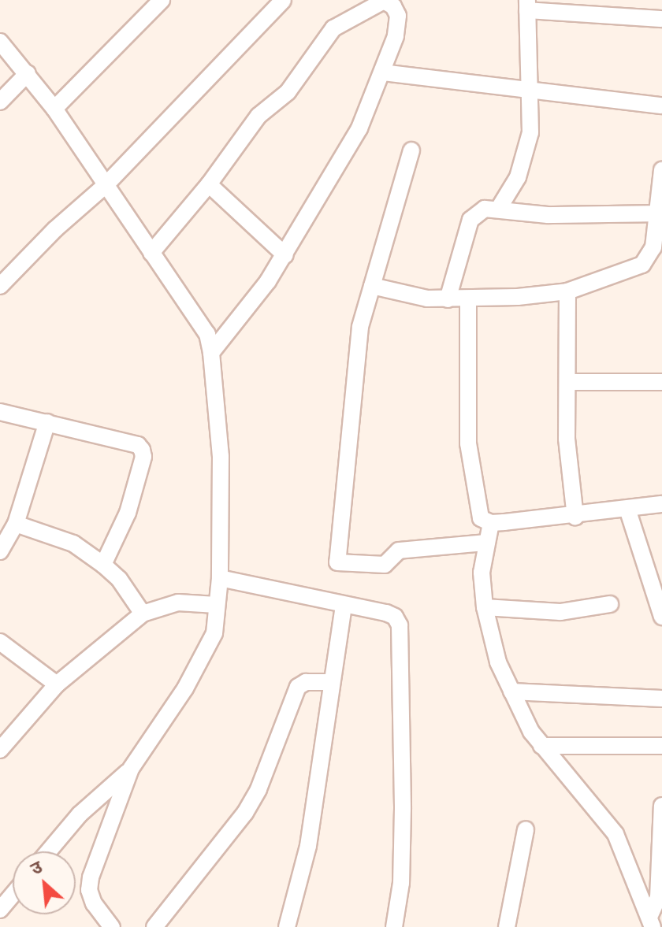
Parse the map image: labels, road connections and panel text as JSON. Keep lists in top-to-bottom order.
{
  "north": "top left"
}
